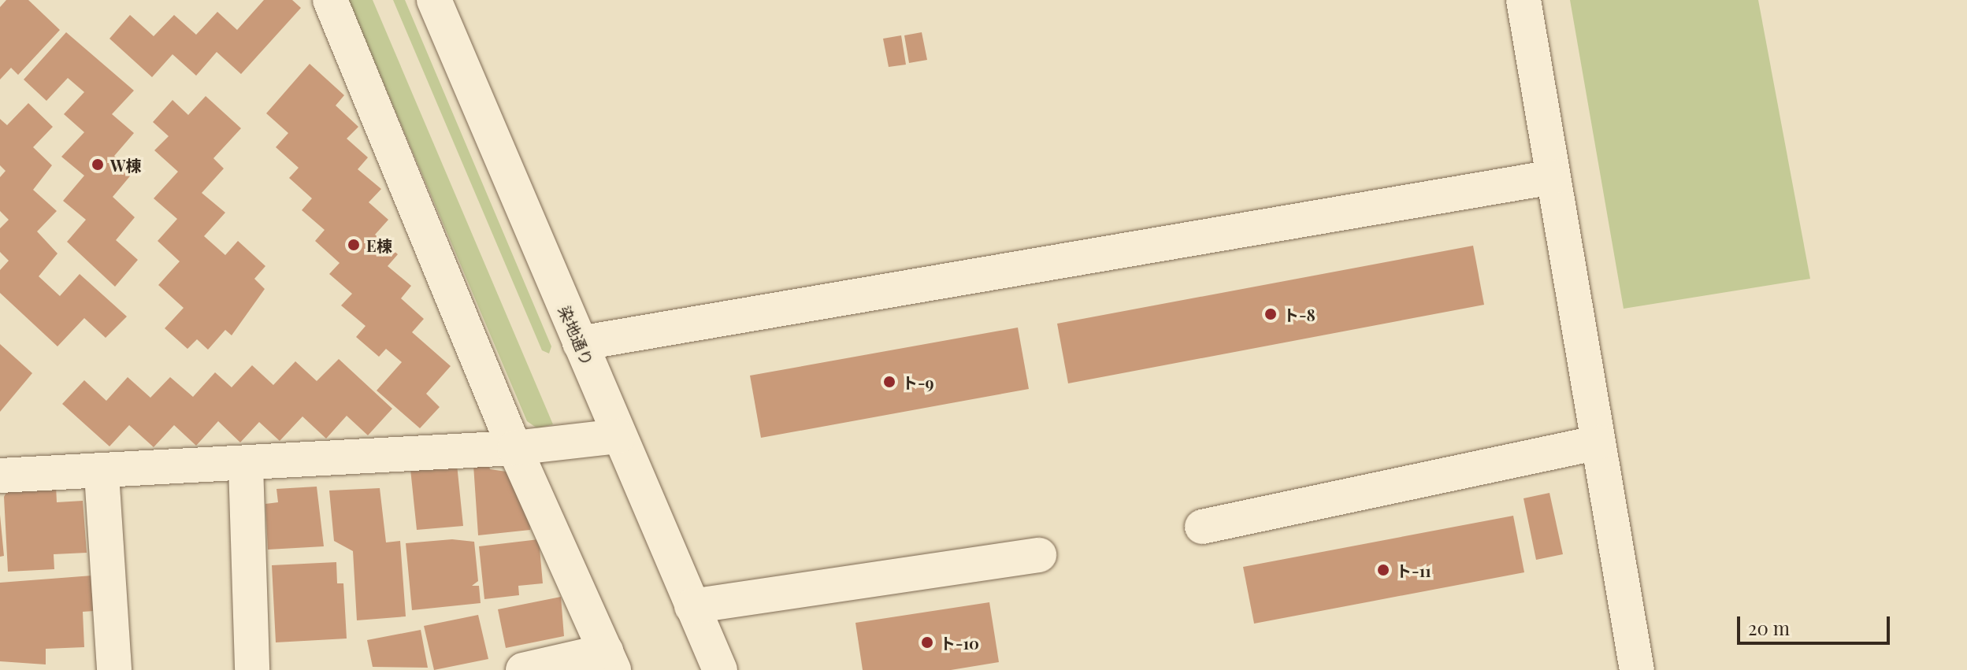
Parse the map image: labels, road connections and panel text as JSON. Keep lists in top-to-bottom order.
{
  "streets": {
    "street": ["染地通り"]
  },
  "places": [
    "W棟",
    "E棟",
    "ト-8",
    "ト-9",
    "ト-11",
    "ト-10"
  ],
  "scale_bar": "20 m"
}
